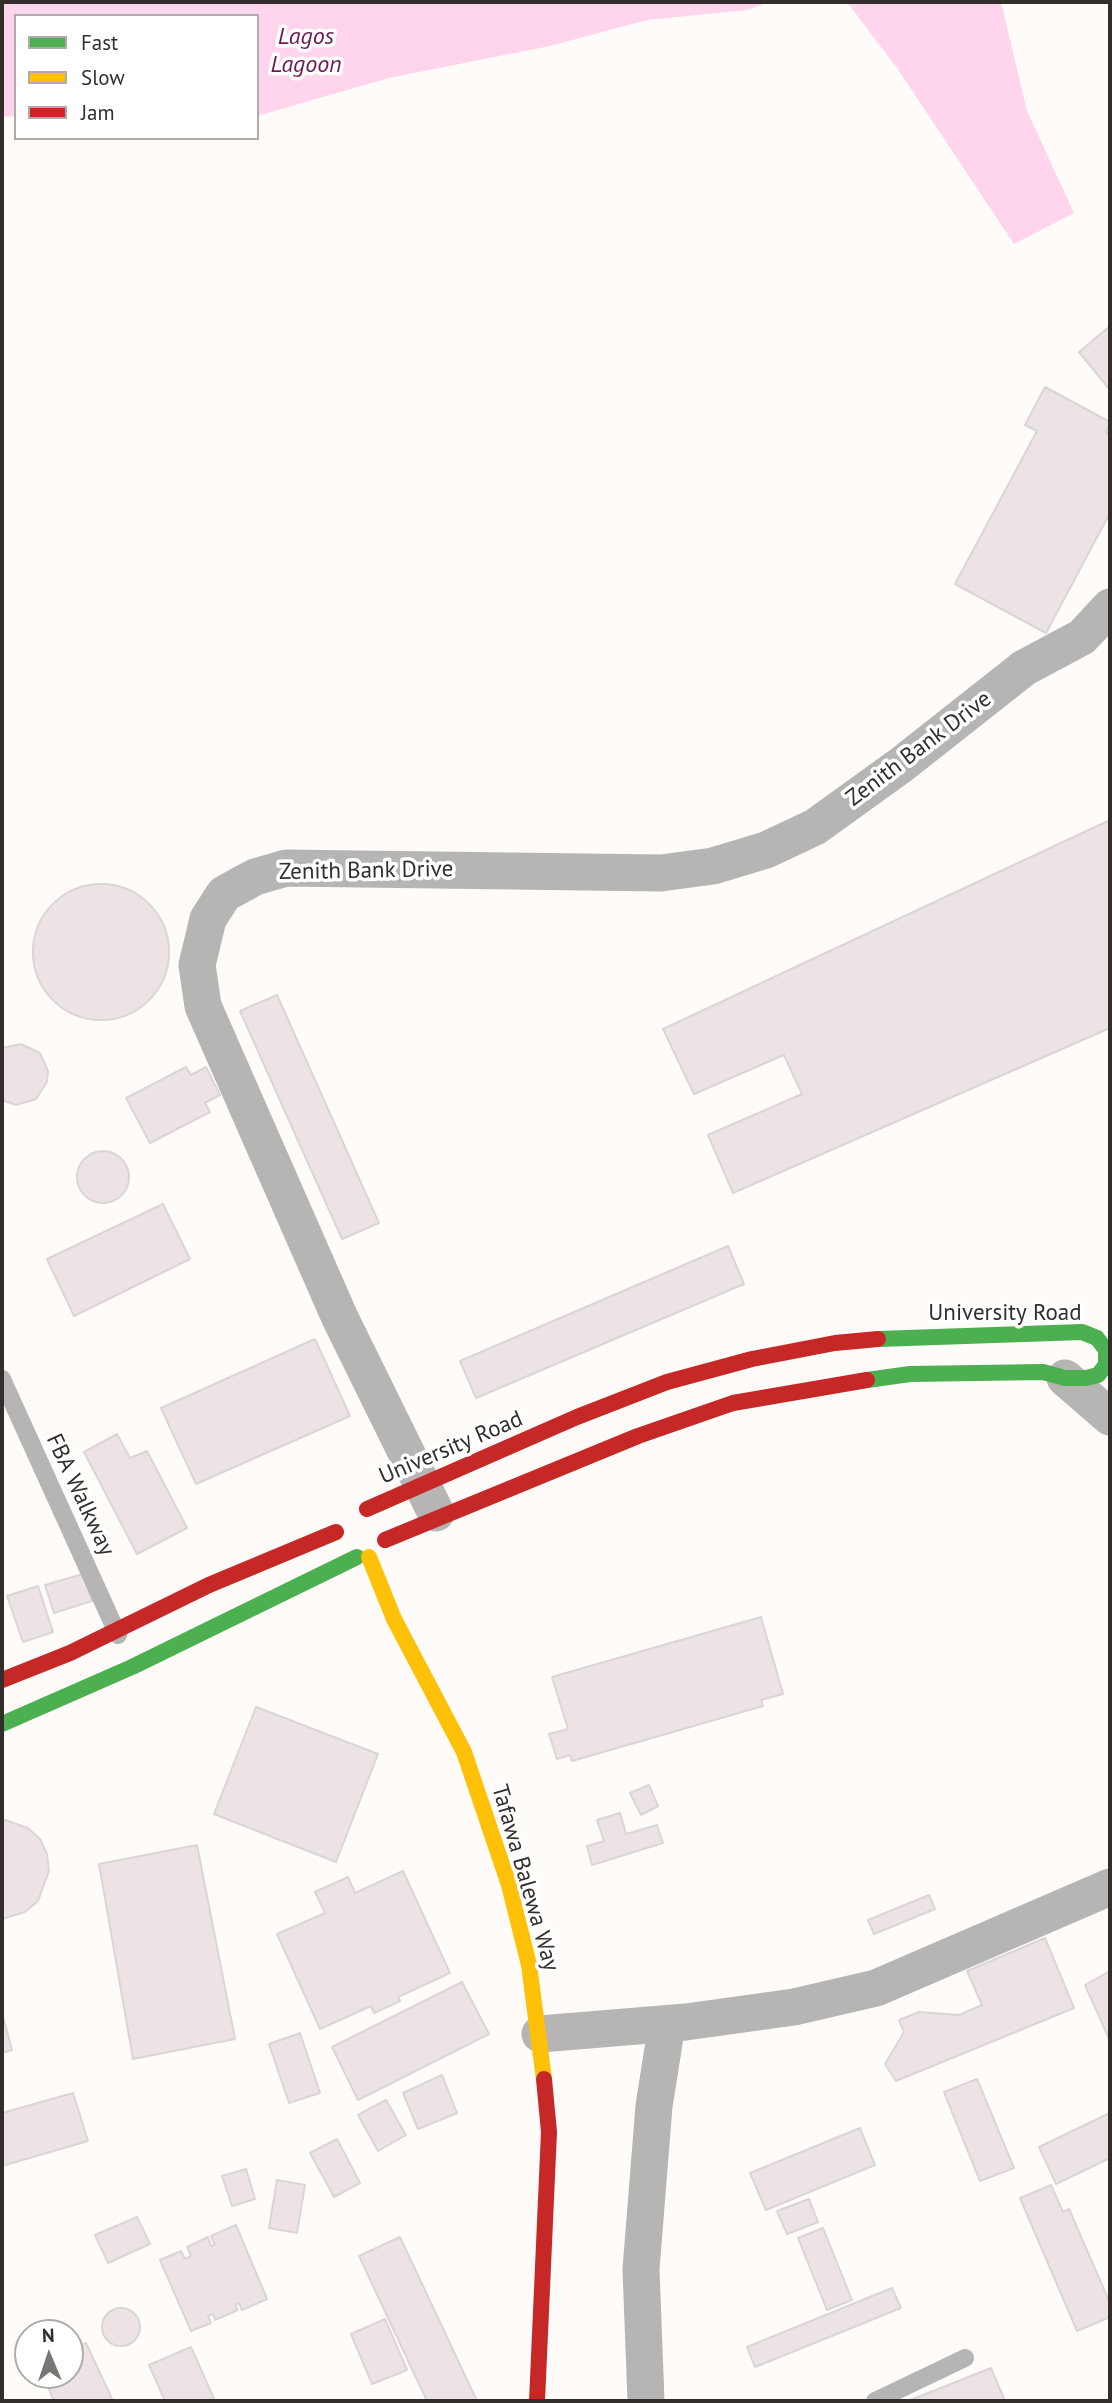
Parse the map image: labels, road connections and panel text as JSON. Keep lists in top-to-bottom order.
{
  "streets": {
    "main road": ["University Road", "Tafawa Balewa Way"],
    "street": ["Zenith Bank Drive"],
    "lane": ["FBA Walkway"]
  },
  "crossings": [
    ["Zenith Bank Drive", "University Road"]
  ],
  "water": ["Lagos Lagoon"],
  "legend": ["Fast", "Slow", "Jam"],
  "north": "top"
}
